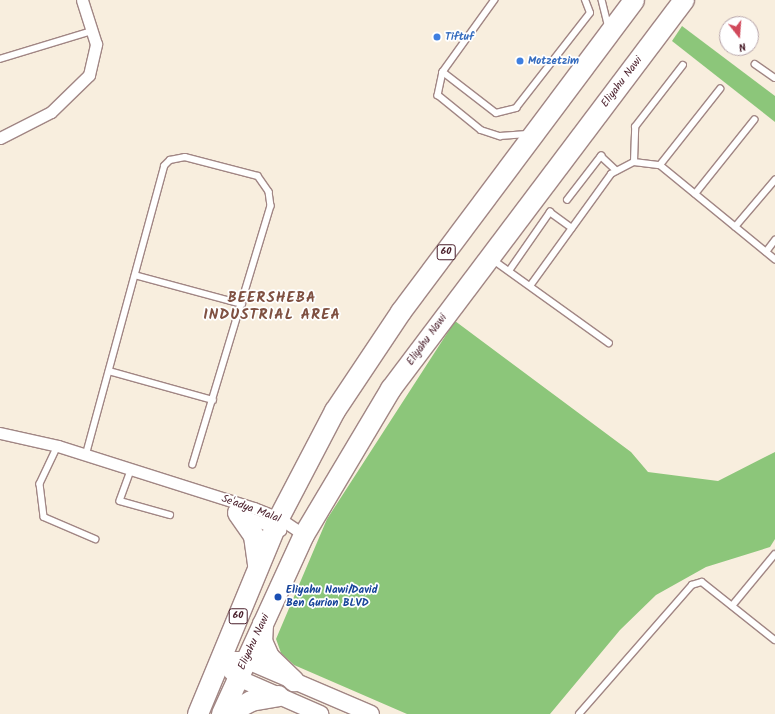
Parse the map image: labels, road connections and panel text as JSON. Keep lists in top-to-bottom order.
{
  "streets": {
    "highway": ["Eliyahu Nawi", "60"],
    "street": ["Se'adya Malal"]
  },
  "crossings": [
    ["Eliyahu Nawi", "Se'adya Malal"],
    ["60", "Se'adya Malal"]
  ],
  "districts": ["BEERSHEBA INDUSTRIAL AREA"],
  "places": ["Tiftuf", "Motzetzim", "Eliyahu Nawi/David Ben Gurion BLVD"],
  "north": "bottom"
}
